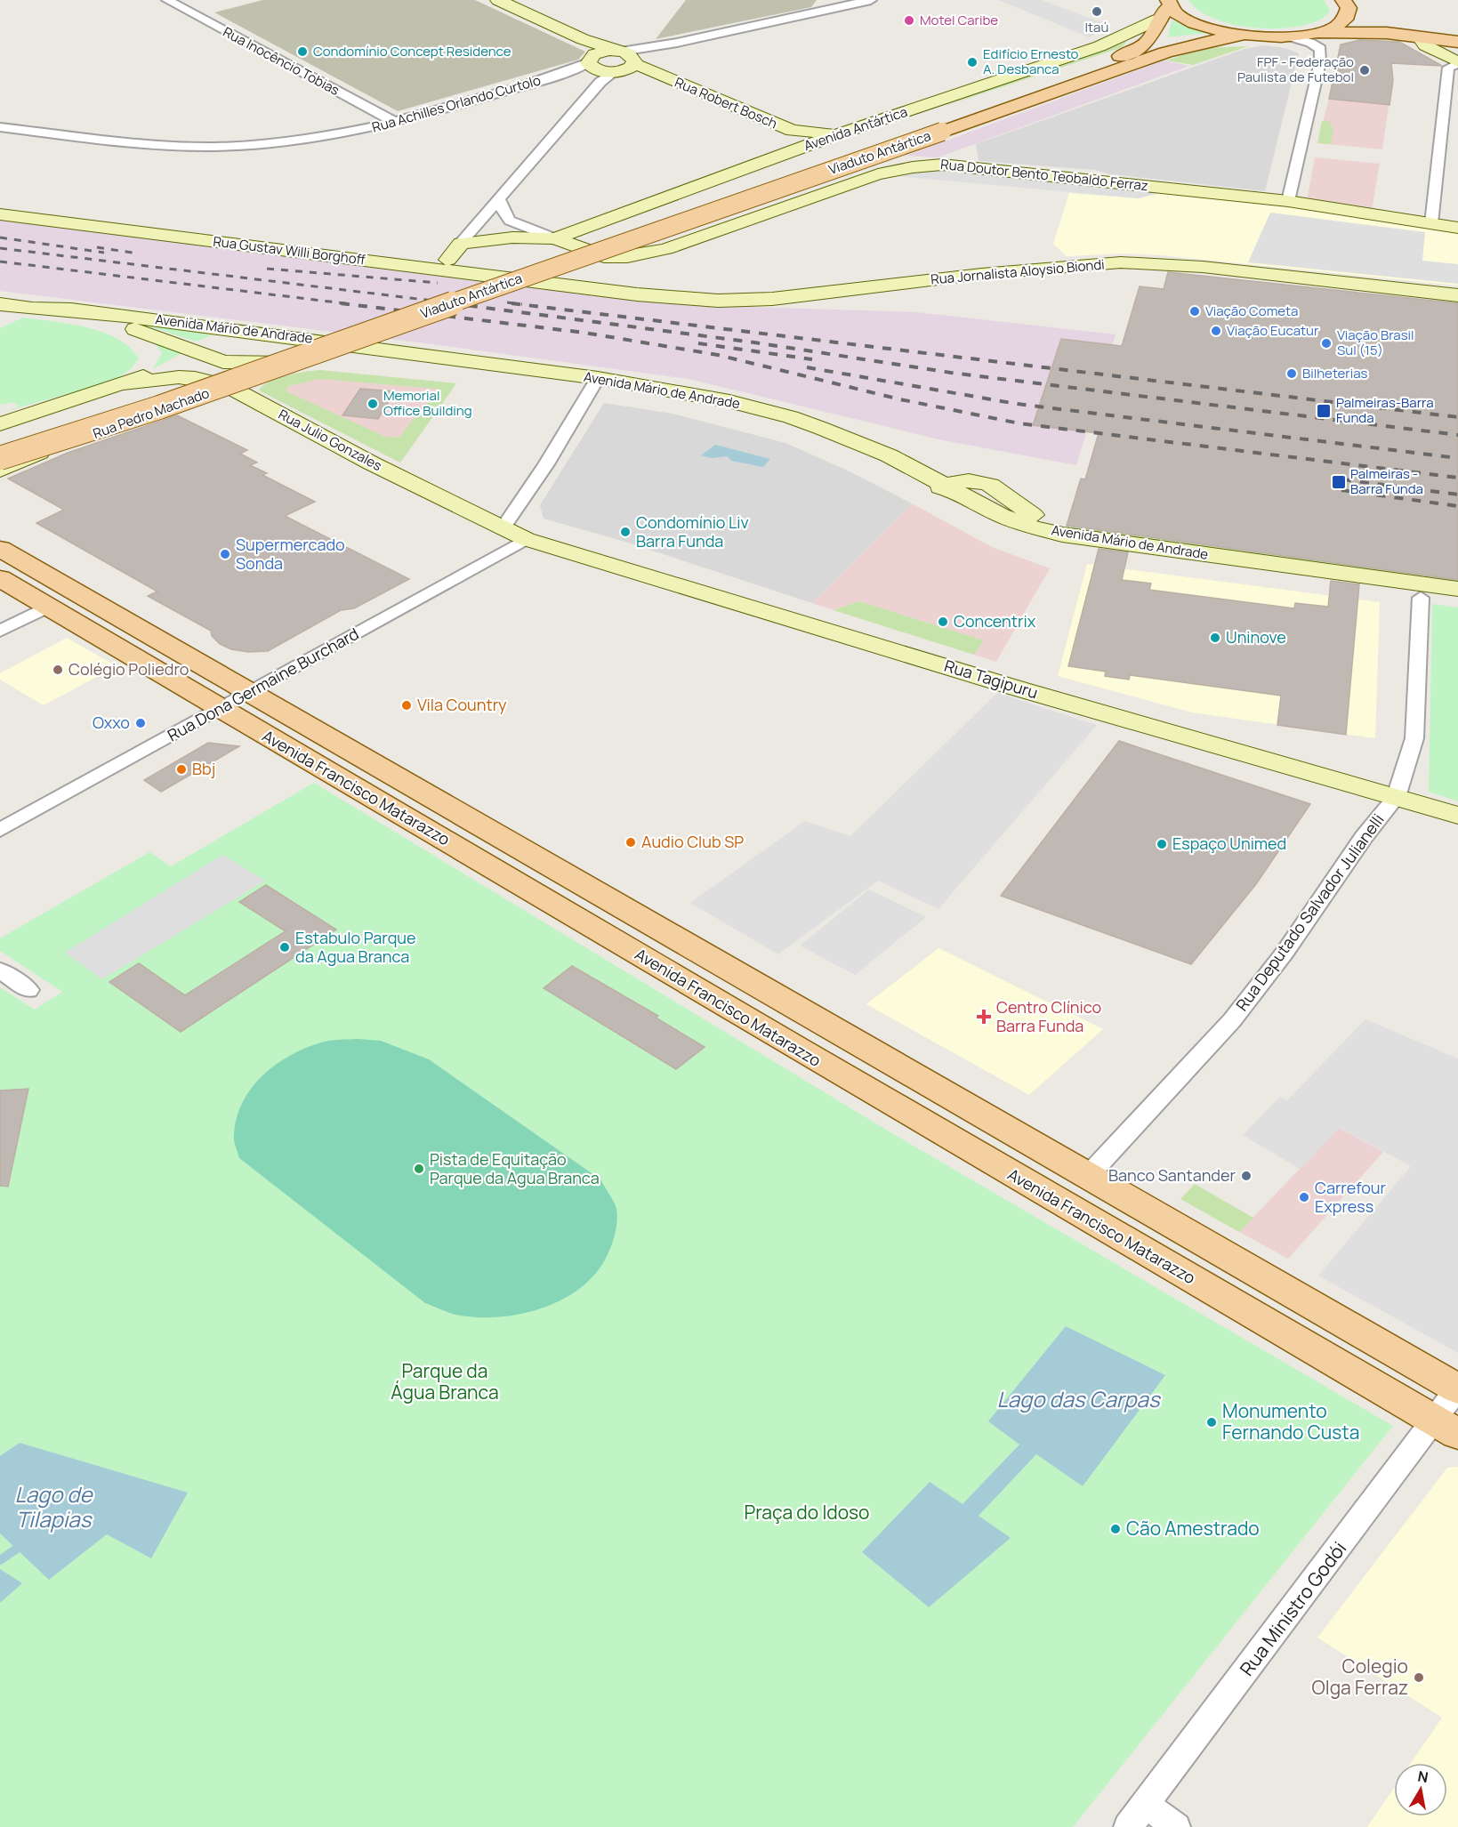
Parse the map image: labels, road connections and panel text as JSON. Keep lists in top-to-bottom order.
{
  "streets": {
    "main road": ["Avenida Antártica", "Viaduto Antártica", "Avenida Francisco Matarazzo"],
    "street": [
      "Rua Inocêncio Tobias",
      "Rua Robert Bosch",
      "Rua Achilles Orlando Curtolo",
      "Rua Doutor Bento Teobaldo Ferraz",
      "Rua Gustav Willi Borghoff",
      "Rua Jornalista Aloysio Biondi",
      "Avenida Mário de Andrade",
      "Rua Pedro Machado",
      "Rua Julio Gonzales",
      "Rua Tagipuru",
      "Rua Dona Germaine Burchard",
      "Rua Deputado Salvador Julianelli",
      "Rua Ministro Godói"
    ]
  },
  "crossings": [
    ["Rua Inocêncio Tobias", "Rua Achilles Orlando Curtolo"],
    ["Rua Robert Bosch", "Avenida Antártica"],
    ["Avenida Antártica", "Viaduto Antártica"],
    ["Avenida Antártica", "Rua Doutor Bento Teobaldo Ferraz"],
    ["Rua Gustav Willi Borghoff", "Rua Jornalista Aloysio Biondi"],
    ["Avenida Mário de Andrade", "Rua Pedro Machado"],
    ["Avenida Mário de Andrade", "Rua Deputado Salvador Julianelli"],
    ["Rua Pedro Machado", "Rua Julio Gonzales"],
    ["Rua Julio Gonzales", "Rua Tagipuru"],
    ["Rua Julio Gonzales", "Rua Dona Germaine Burchard"],
    ["Rua Tagipuru", "Rua Dona Germaine Burchard"],
    ["Rua Tagipuru", "Rua Deputado Salvador Julianelli"],
    ["Rua Dona Germaine Burchard", "Avenida Francisco Matarazzo"],
    ["Avenida Francisco Matarazzo", "Rua Deputado Salvador Julianelli"],
    ["Avenida Francisco Matarazzo", "Rua Ministro Godói"]
  ],
  "water": ["Lago das Carpas", "Lago de Tilapias"],
  "parks": ["Parque da Água Branca", "Praça do Idoso"],
  "places": {
    "other": [
      "Itaú",
      "Motel Caribe",
      "Condomínio Concept Residence",
      "Edifício Ernesto A. Desbanca",
      "FPF - Federação Paulista de Futebol",
      "Viação Cometa",
      "Viação Eucatur",
      "Viação Brasil Sul (15)",
      "Bilheterias",
      "Memorial Office Building",
      "Condomínio Liv Barra Funda",
      "Supermercado Sonda",
      "Concentrix",
      "Uninove",
      "Colégio Poliedro",
      "Vila Country",
      "Oxxo",
      "Bbj",
      "Audio Club SP",
      "Espaço Unimed",
      "Estabulo Parque da Agua Branca",
      "Pista de Equitação Parque da Agua Branca",
      "Banco Santander",
      "Carrefour Express",
      "Monumento Fernando Custa",
      "Cão Amestrado",
      "Colegio Olga Ferraz"
    ],
    "transit": ["Palmeiras-Barra Funda", "Palmeiras - Barra Funda"],
    "health": ["Centro Clínico Barra Funda"]
  },
  "north": "top"
}
